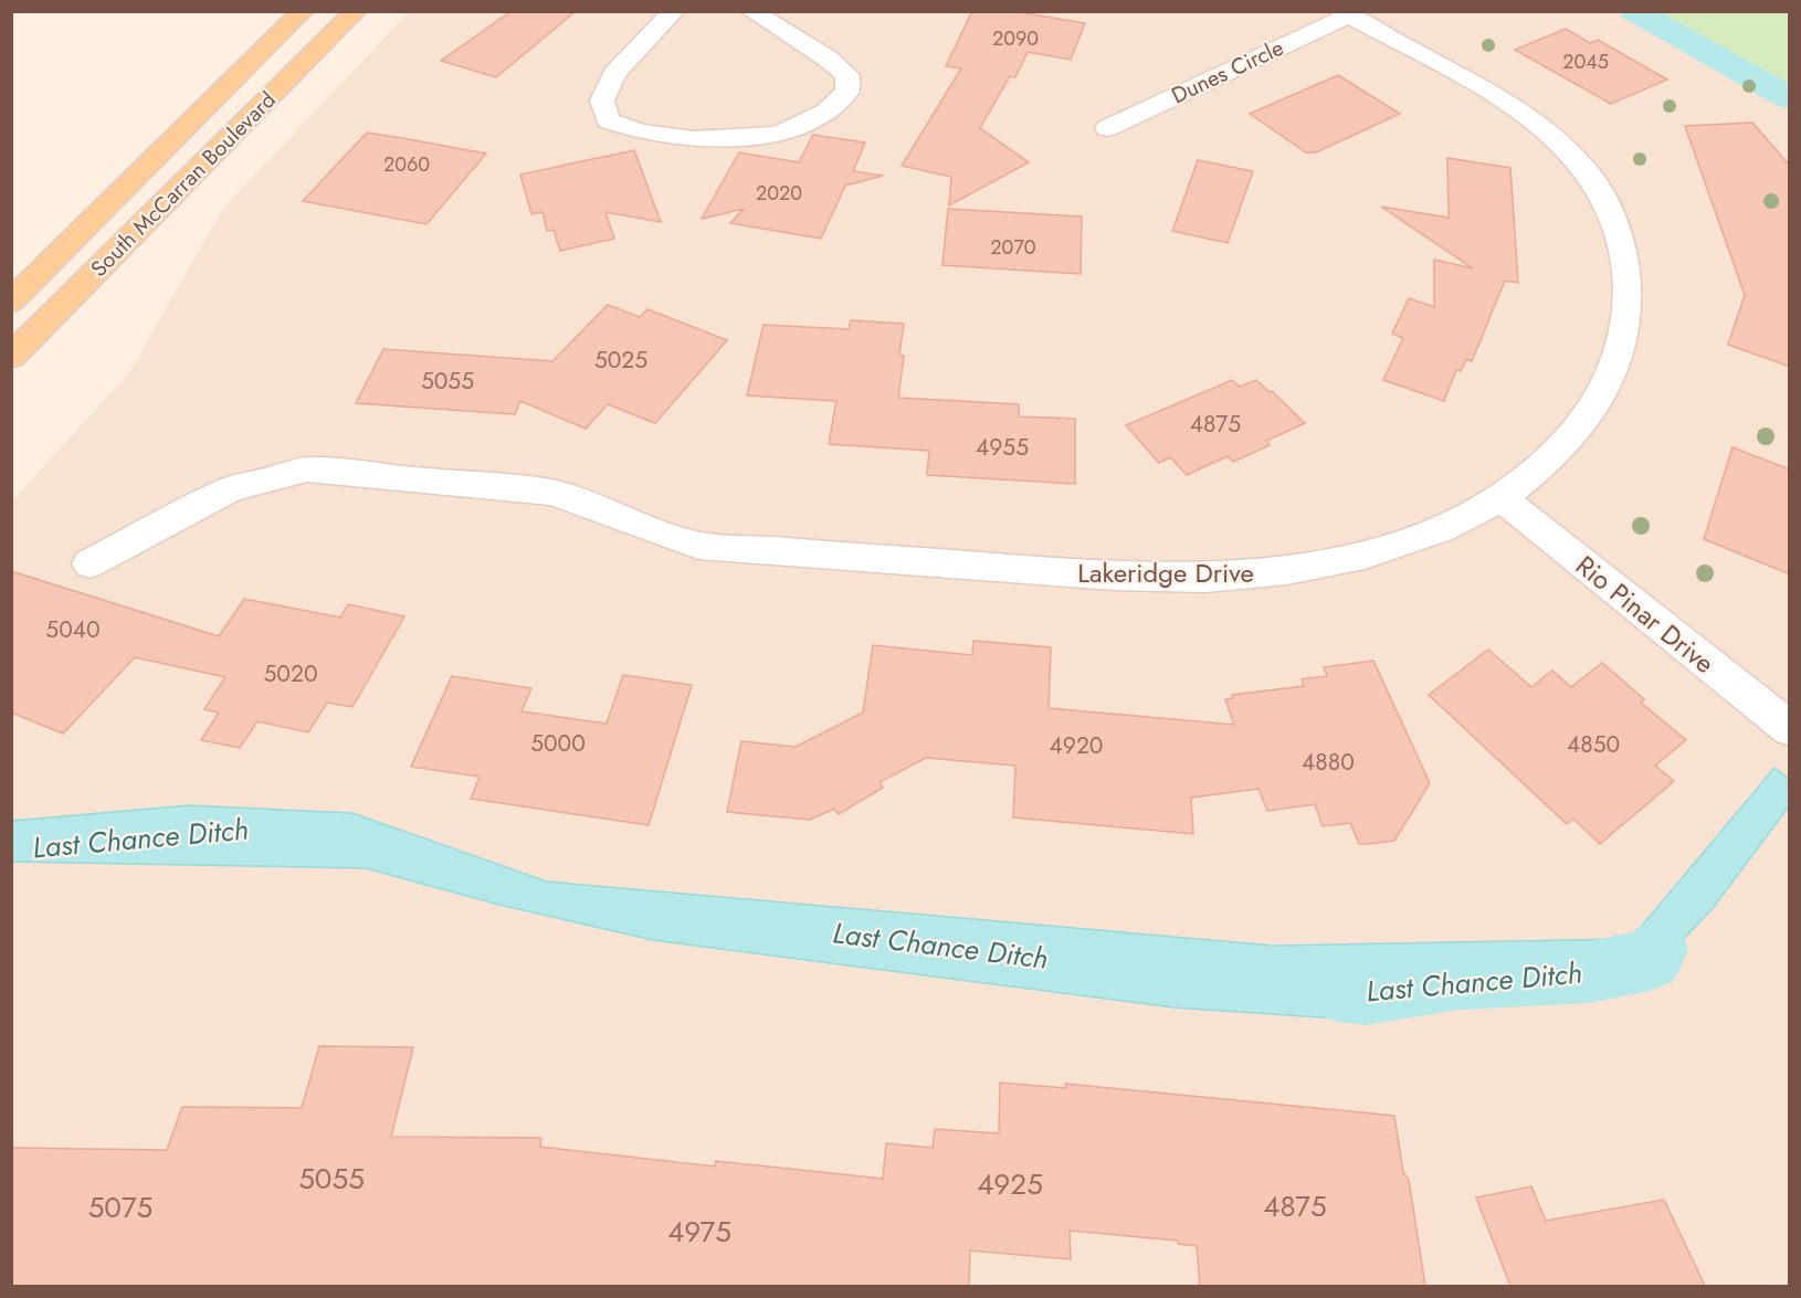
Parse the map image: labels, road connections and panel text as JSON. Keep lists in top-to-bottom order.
{
  "streets": {
    "main road": ["South McCarran Boulevard"],
    "street": ["Dunes Circle", "Lakeridge Drive", "Rio Pinar Drive"]
  },
  "crossings": [
    ["Dunes Circle", "Lakeridge Drive"],
    ["Lakeridge Drive", "Rio Pinar Drive"]
  ],
  "water": ["Last Chance Ditch"],
  "house_numbers": [
    "2090",
    "2045",
    "2060",
    "2020",
    "2070",
    "5025",
    "5055",
    "4875",
    "4955",
    "5040",
    "5020",
    "5000",
    "4850",
    "4920",
    "4880",
    "5055",
    "4925",
    "4875",
    "5075",
    "4975"
  ]
}
